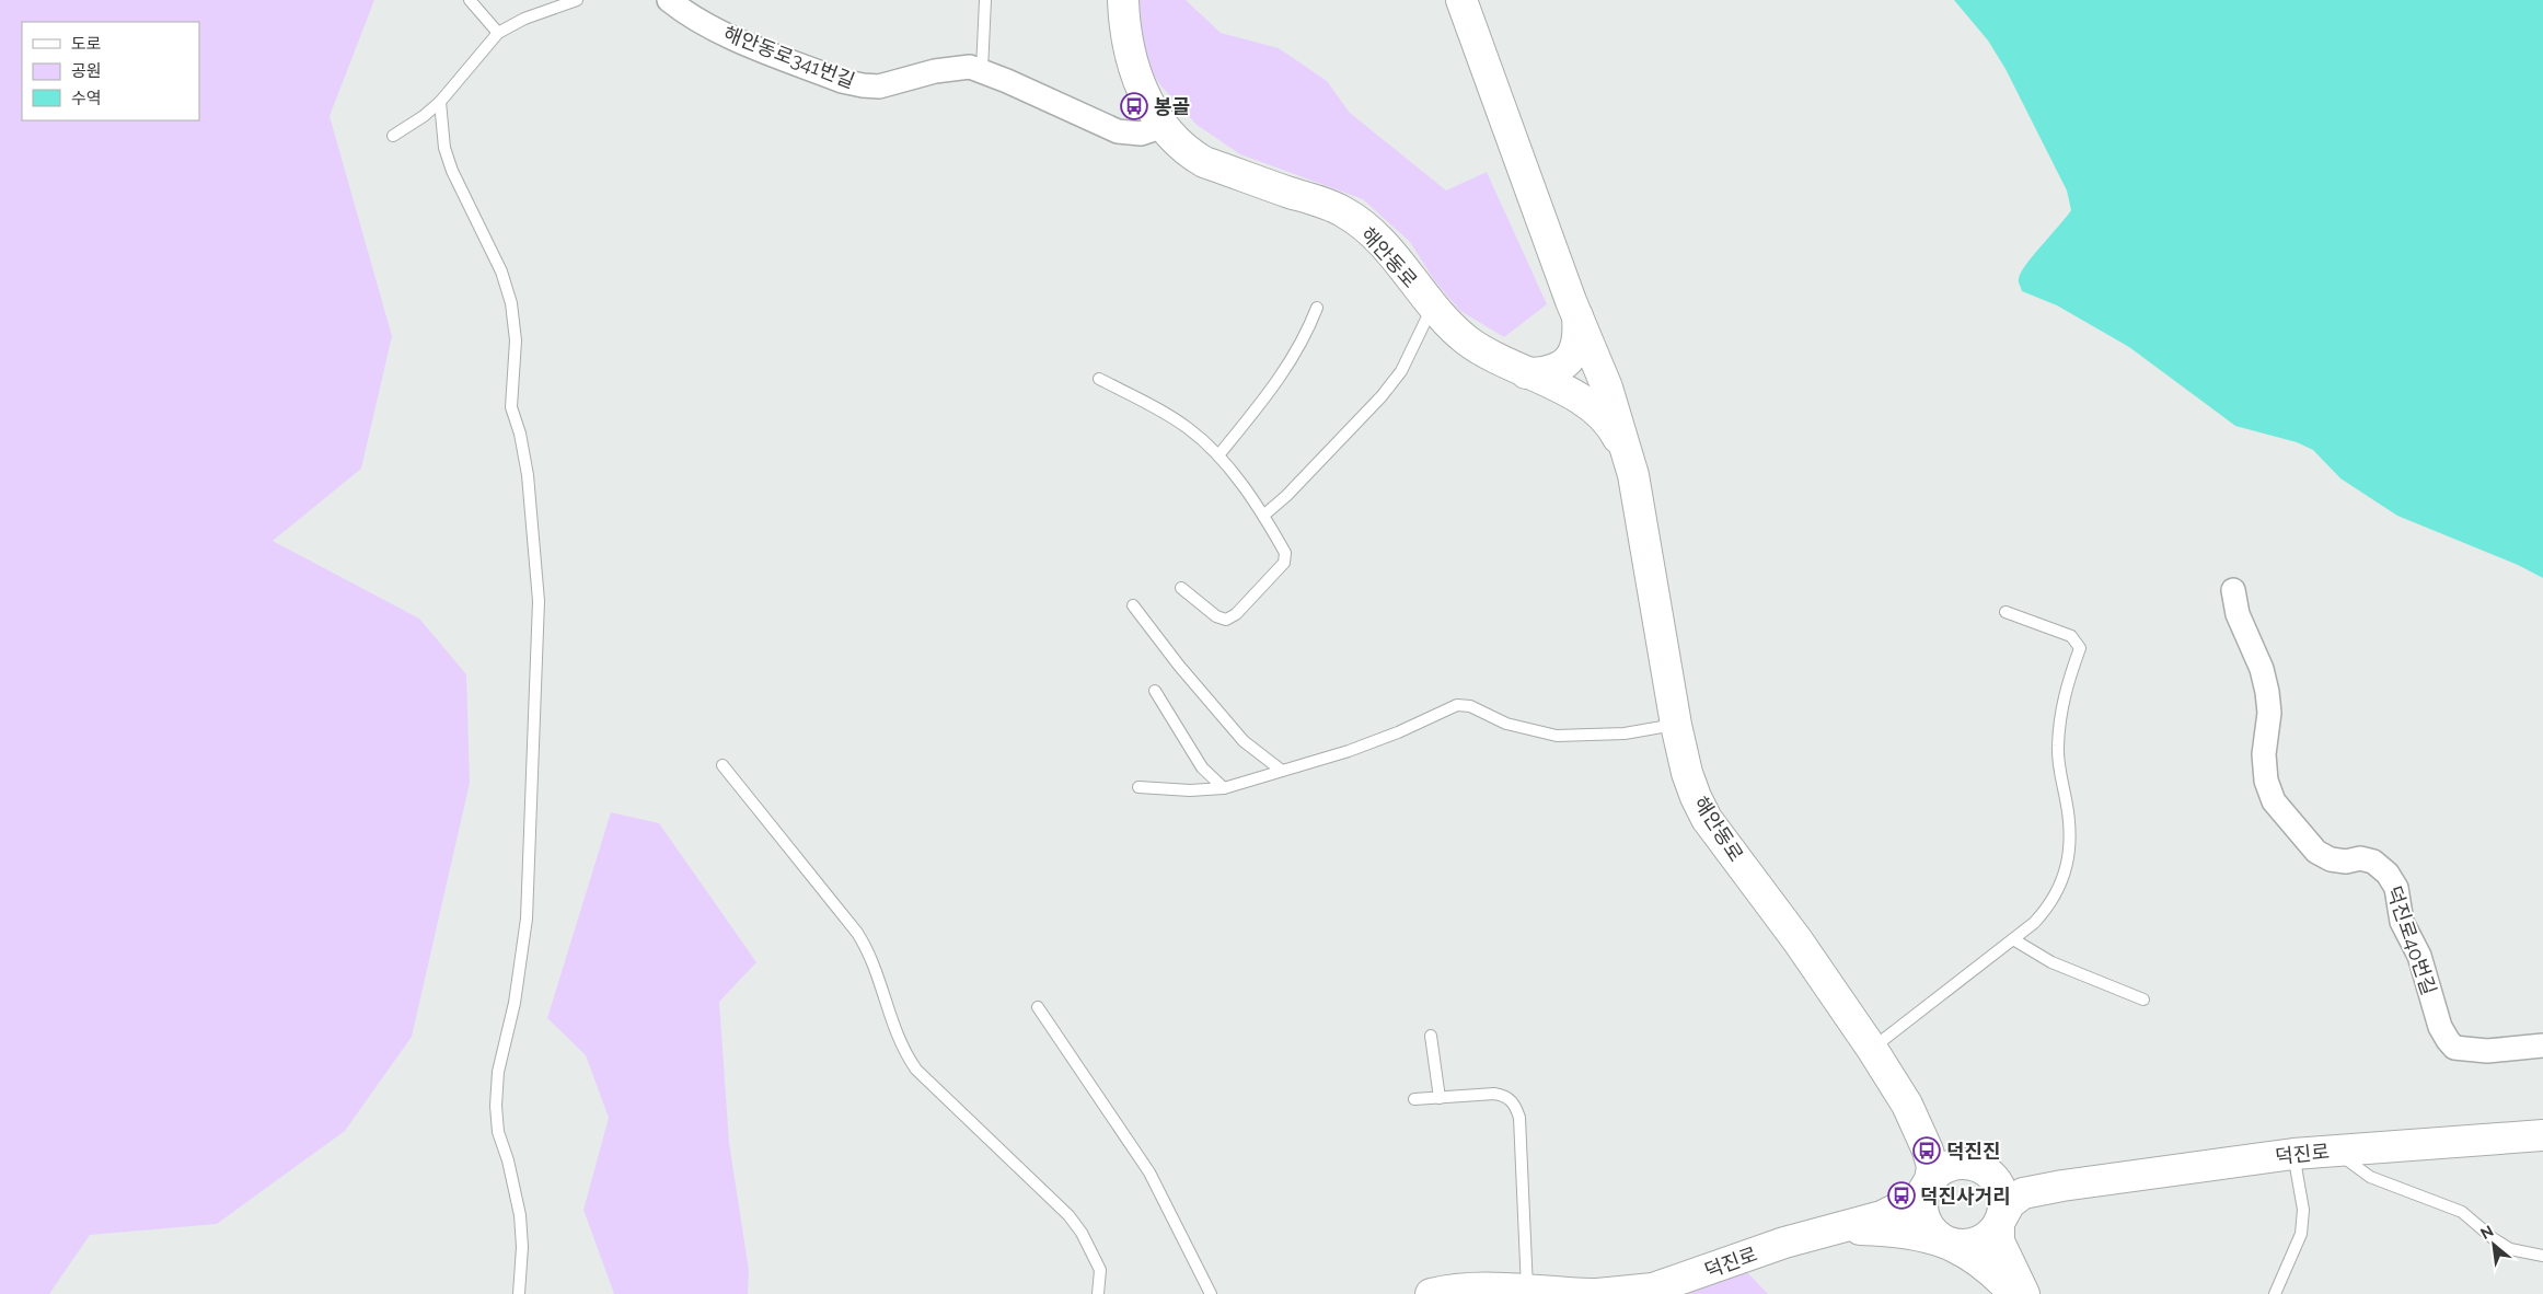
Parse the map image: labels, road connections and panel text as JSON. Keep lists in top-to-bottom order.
{
  "streets": {
    "street": [
      "해안동로341번길",
      "해안동로",
      "덕진로40번길",
      "덕진로"
    ]
  },
  "crossings": [
    ["해안동로341번길", "해안동로"]
  ],
  "places": {
    "bus stop": ["봉골", "덕진진", "덕진사거리"]
  },
  "legend": ["도로", "공원", "수역"],
  "north": "top left"
}
